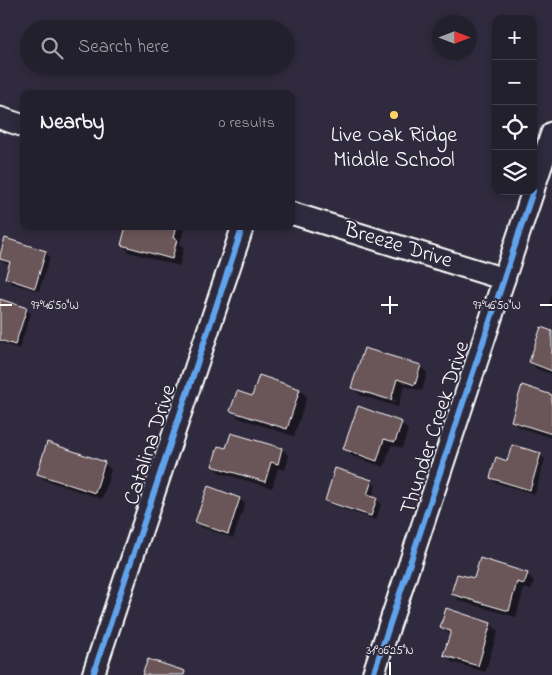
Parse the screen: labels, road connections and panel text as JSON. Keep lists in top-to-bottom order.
{
  "streets": {
    "street": ["Breeze Drive", "Thunder Creek Drive", "Catalina Drive"]
  },
  "crossings": [
    ["Breeze Drive", "Thunder Creek Drive"]
  ],
  "places": ["Live Oak Ridge Middle School"],
  "north": "right",
  "page": {
    "map_buttons": ["+", "−"],
    "search": "Search here",
    "heading": ["Nearby", "0 results"]
  },
  "coordinates": ["97°46'50\"W", "31°06'25\"N"]
}
